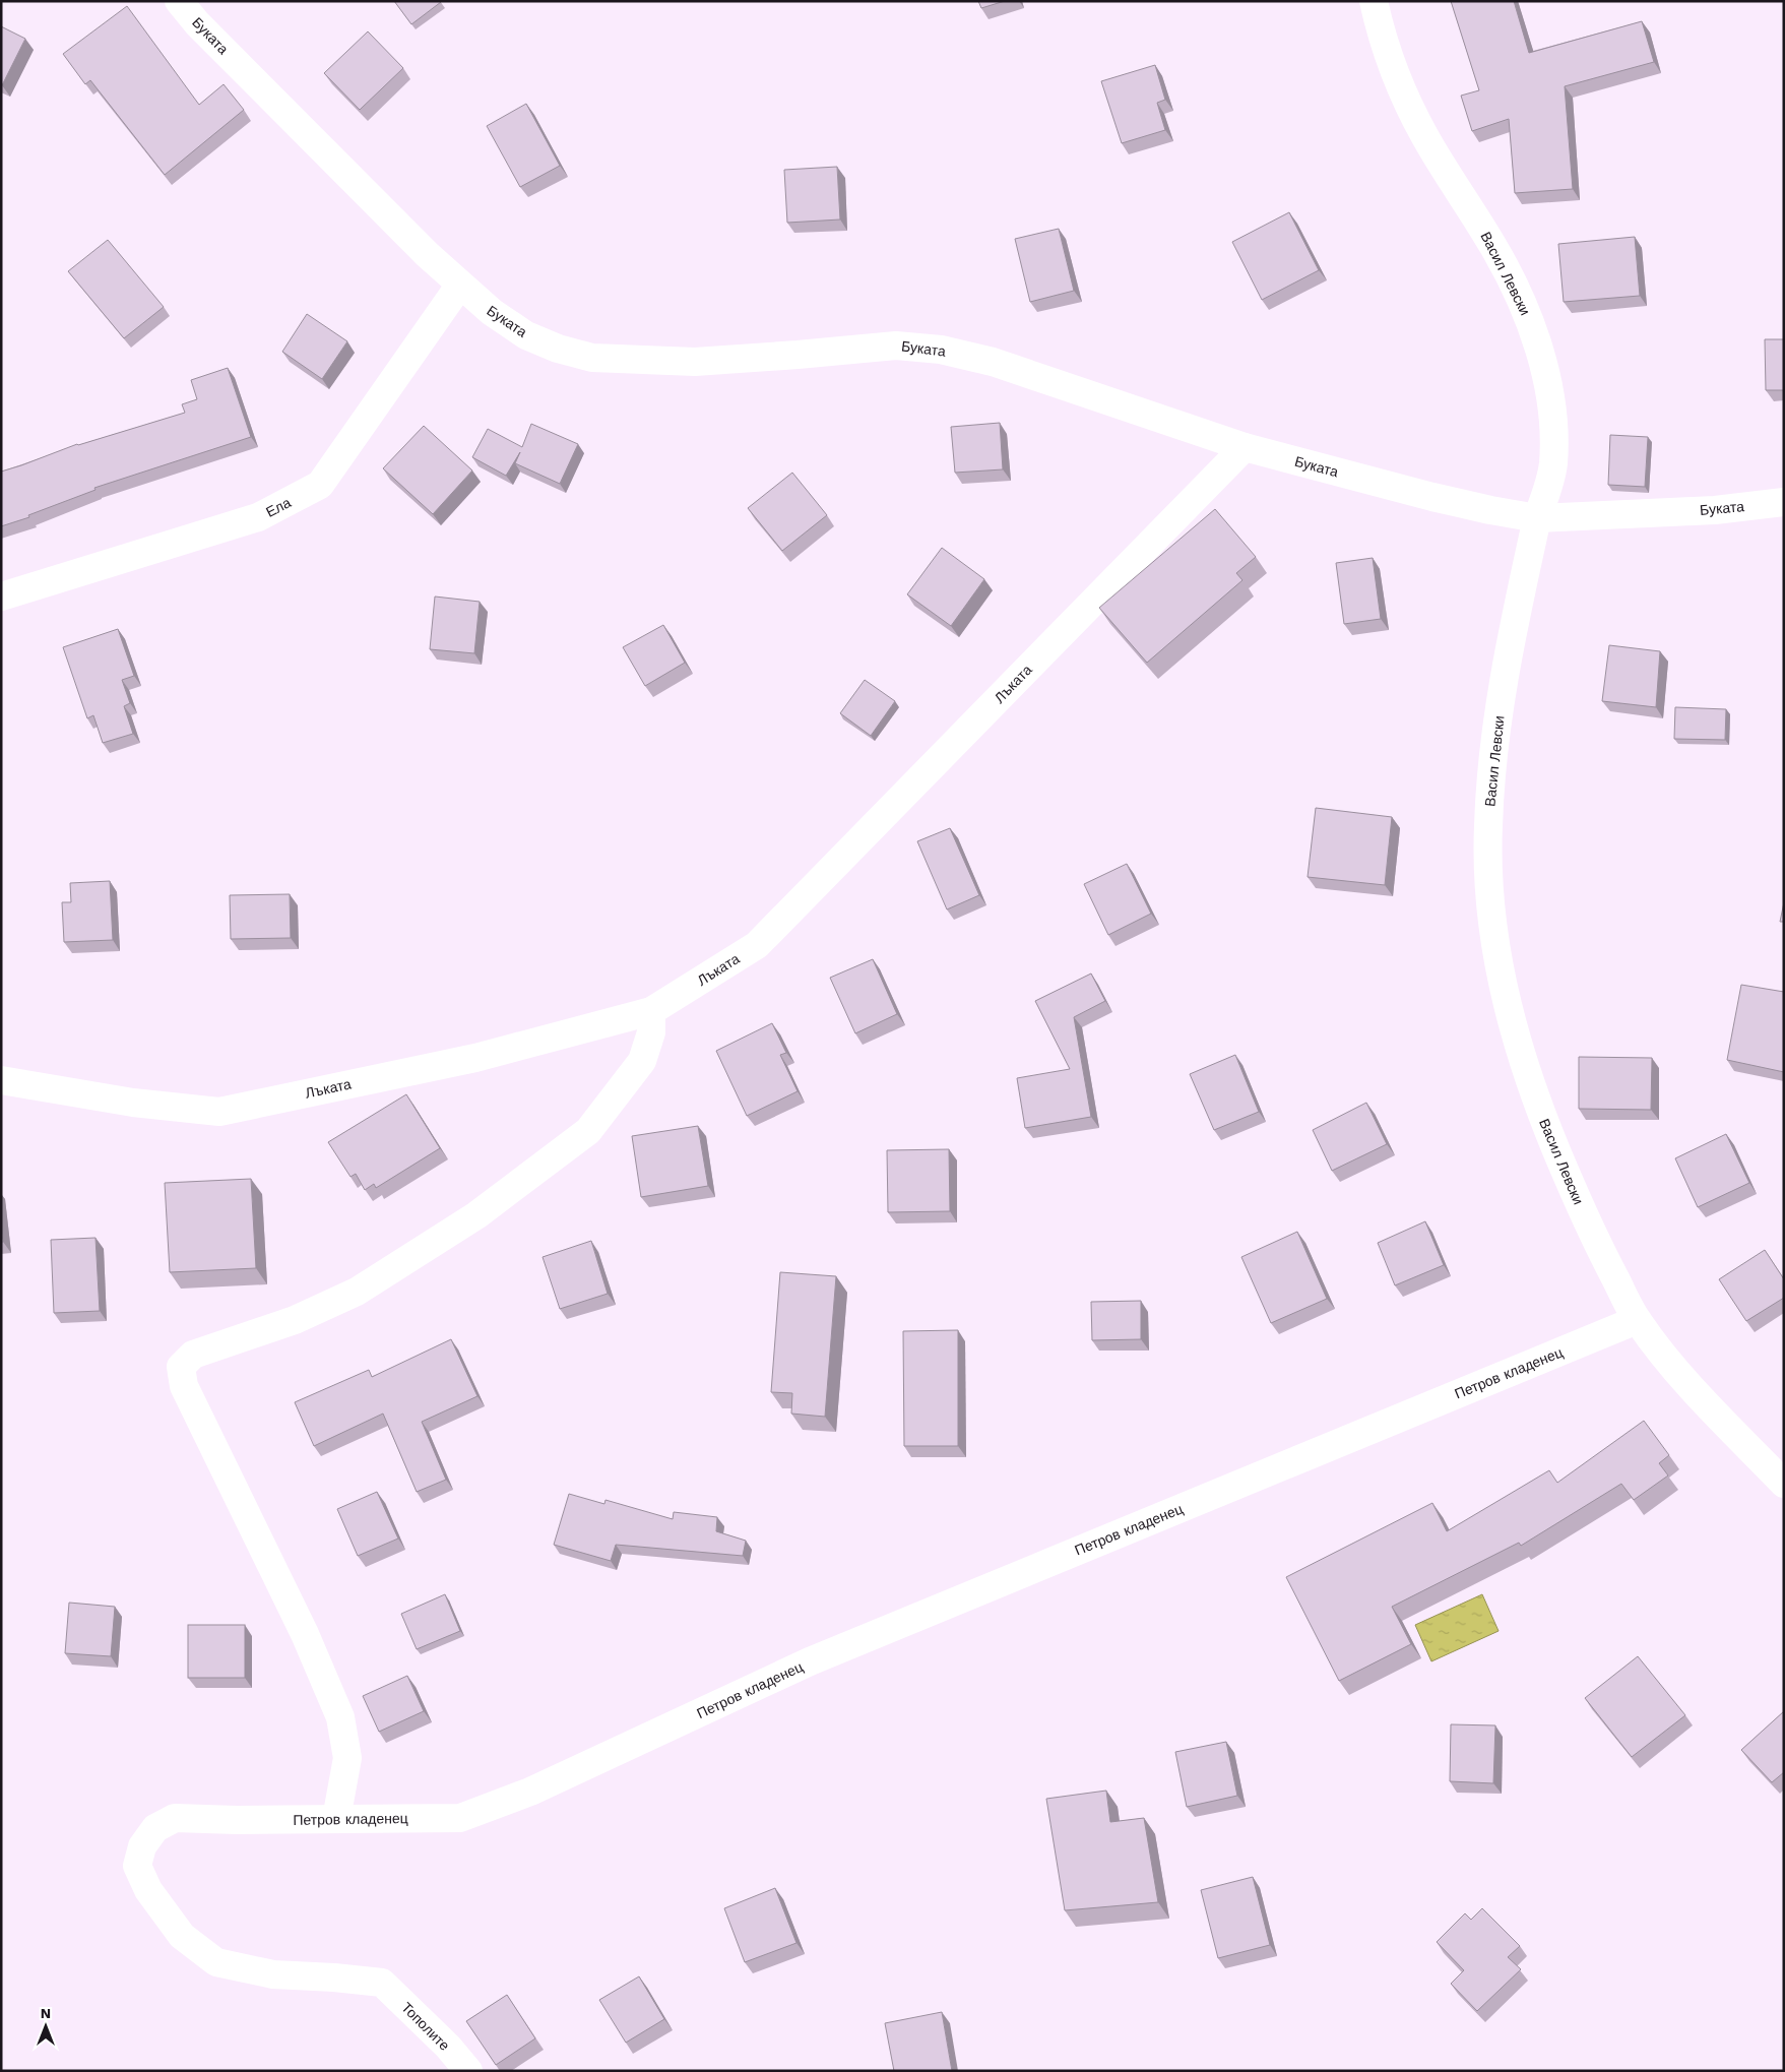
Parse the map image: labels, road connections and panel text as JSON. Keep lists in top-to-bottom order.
{
  "streets": {
    "street": [
      "Буката",
      "Васил Левски",
      "Ела",
      "Лъката",
      "Петров кладенец",
      "Тополите"
    ]
  },
  "crossings": [
    ["Буката", "Васил Левски"],
    ["Буката", "Ела"],
    ["Буката", "Лъката"],
    ["Васил Левски", "Петров кладенец"],
    ["Петров кладенец", "Тополите"]
  ],
  "north": "top"
}
